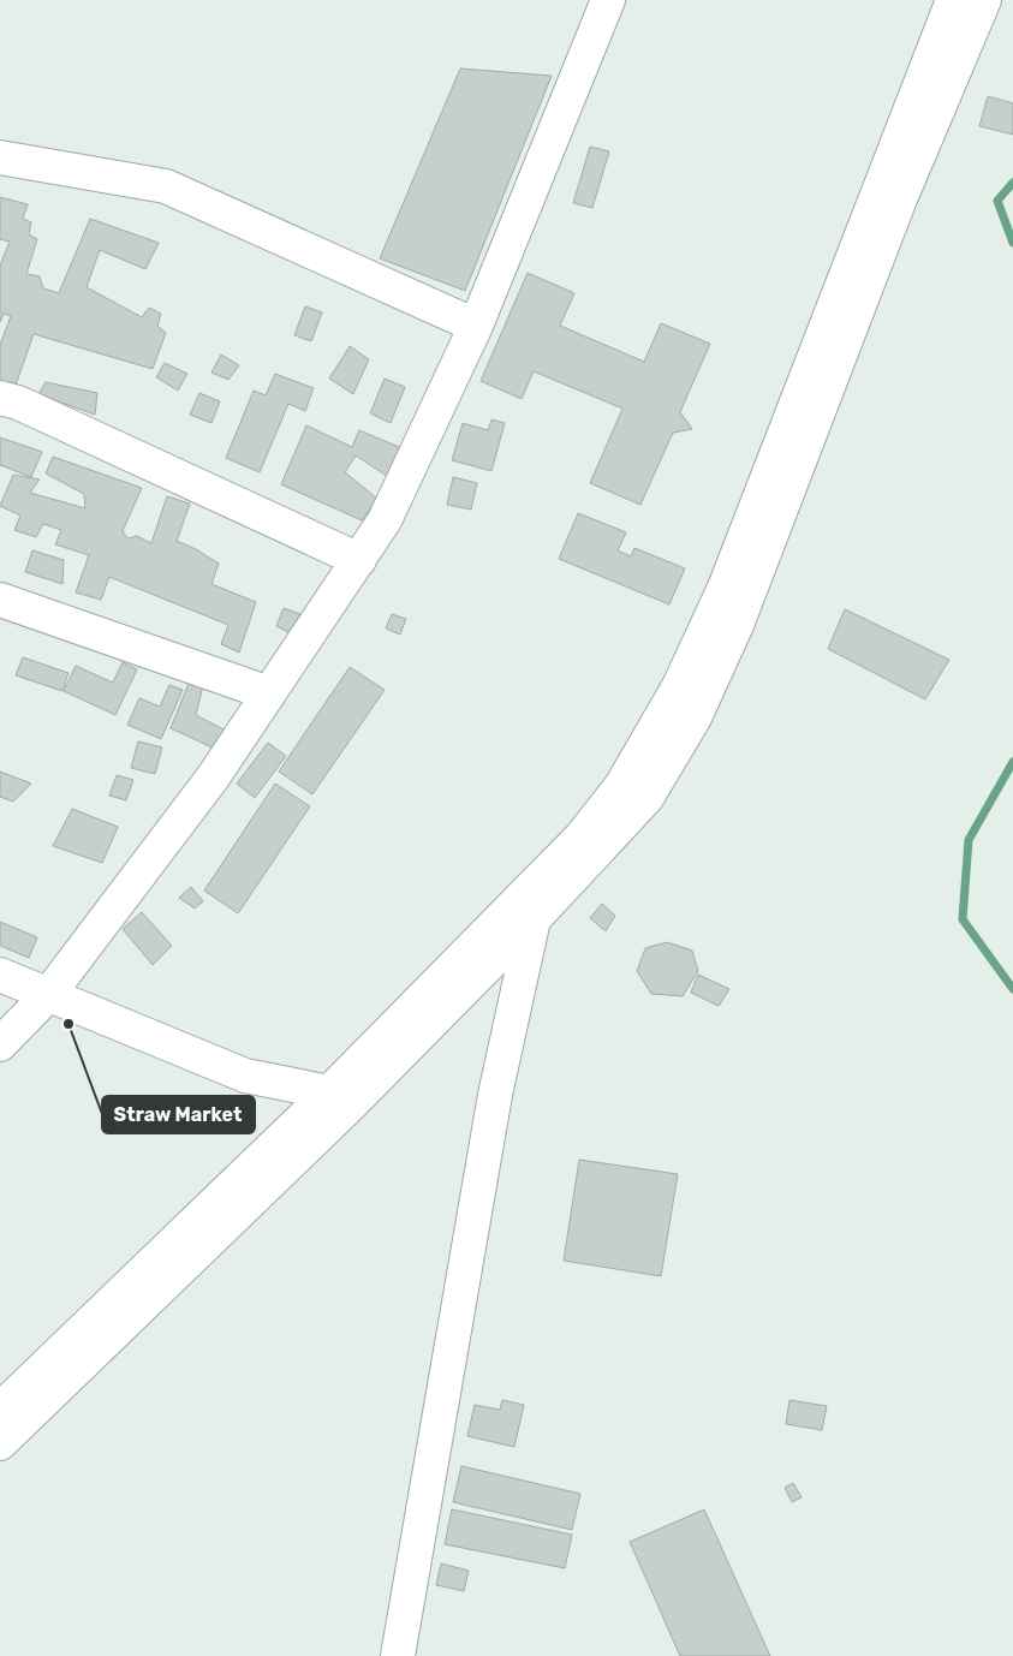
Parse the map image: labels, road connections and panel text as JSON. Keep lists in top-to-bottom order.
{
  "places": ["Straw Market"]
}
